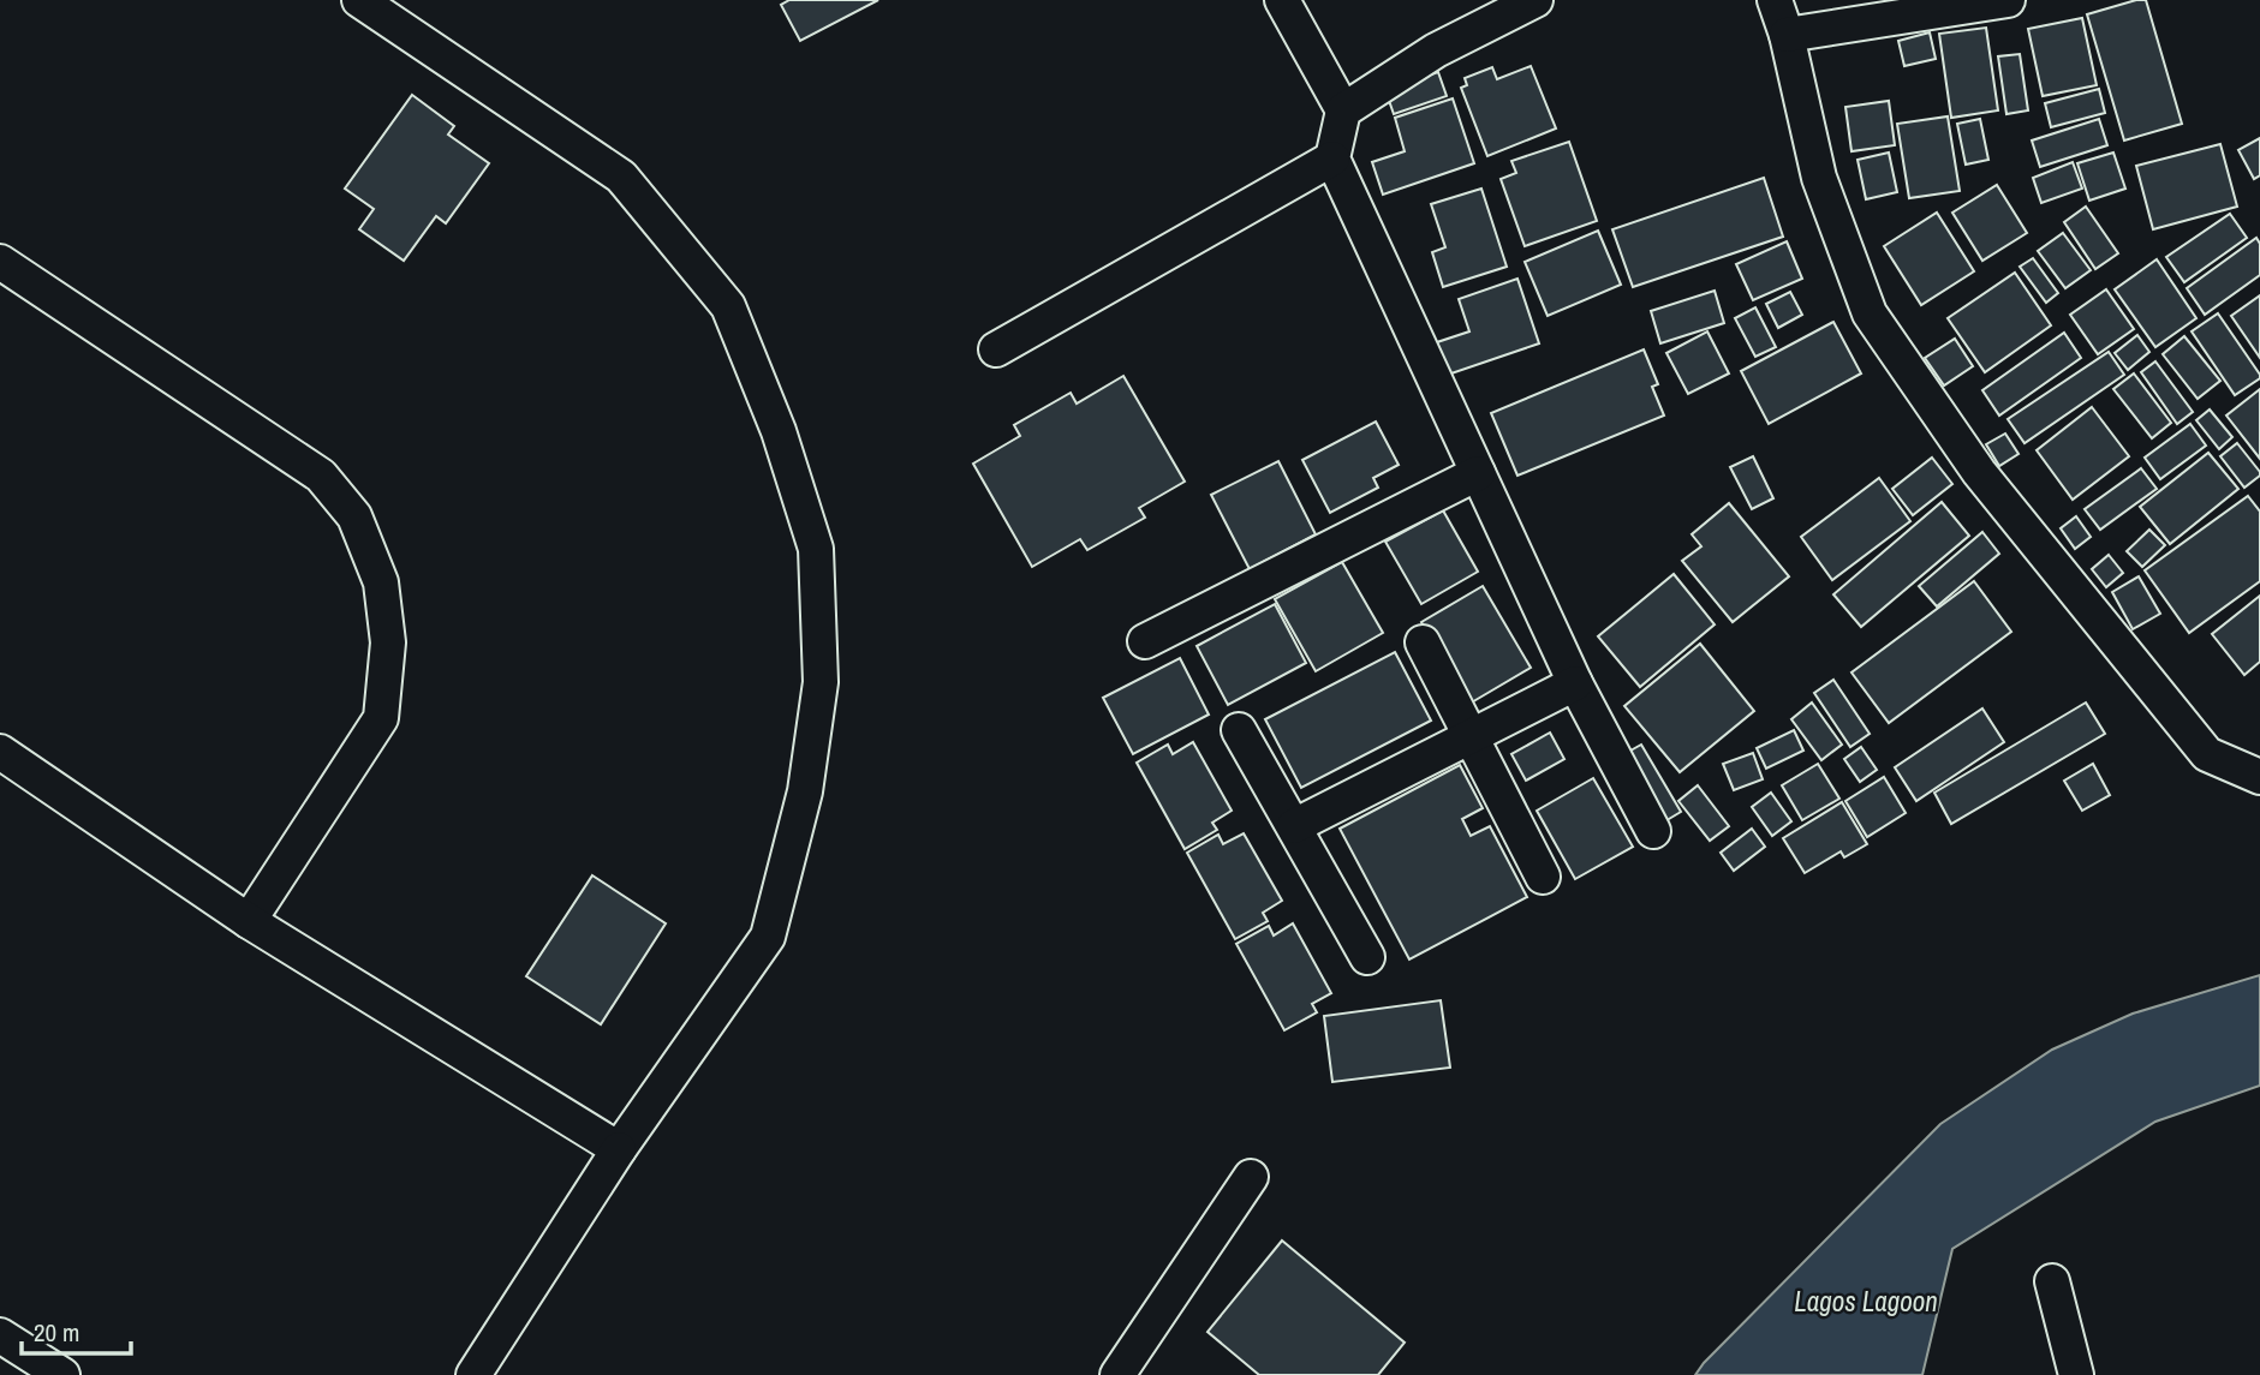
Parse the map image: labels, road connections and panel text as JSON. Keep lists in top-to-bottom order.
{
  "water": ["Lagos Lagoon"],
  "scale_bar": "20 m"
}
